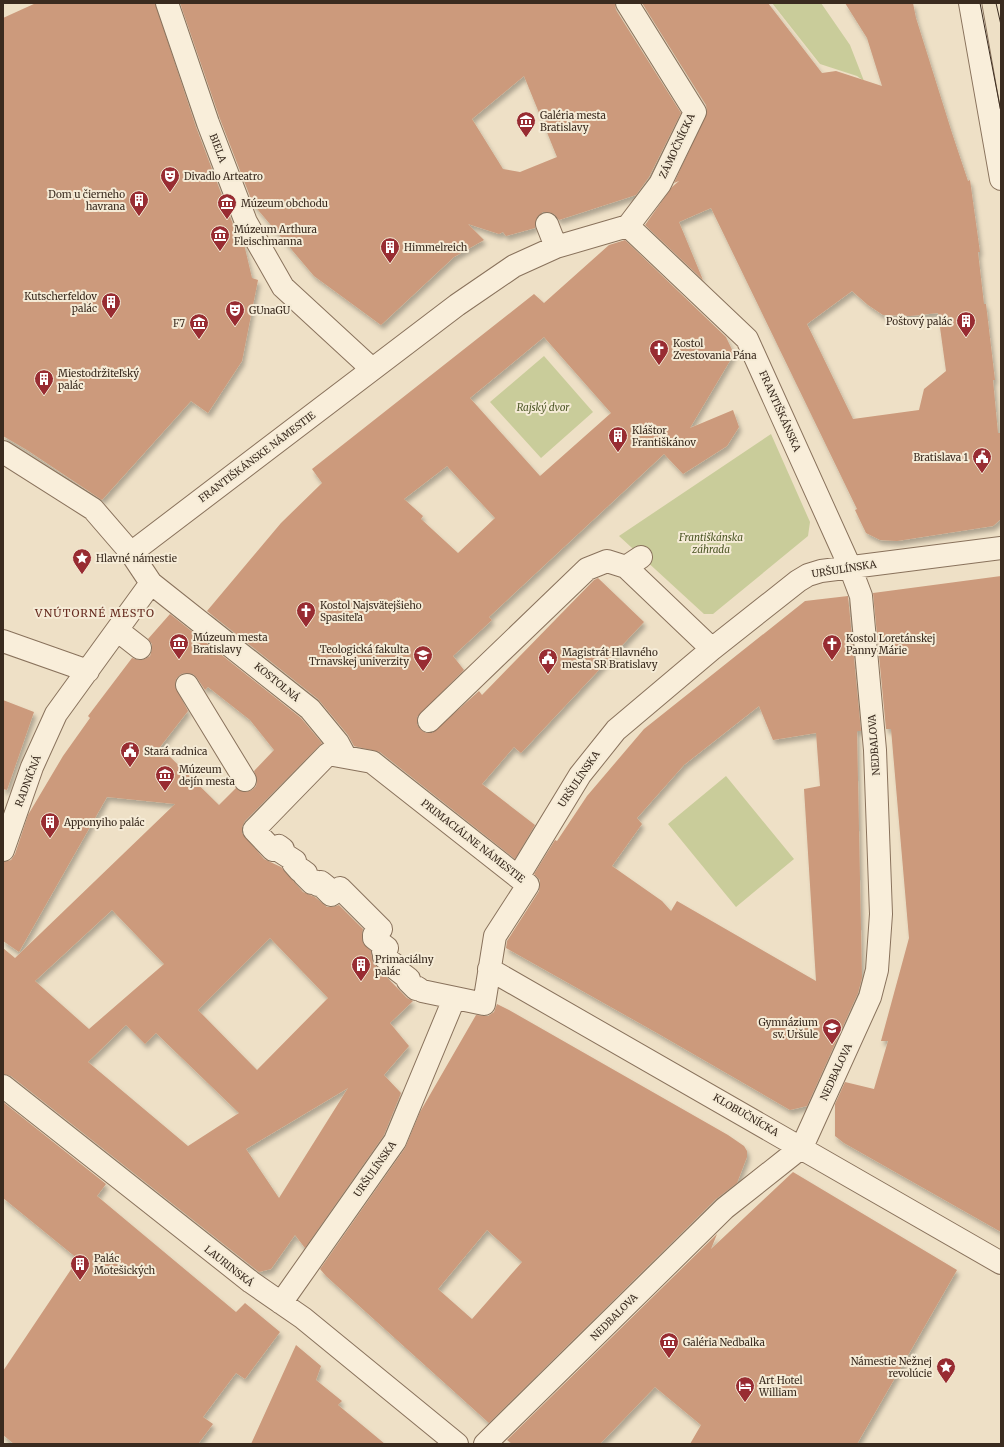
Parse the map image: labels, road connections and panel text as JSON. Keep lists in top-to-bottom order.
{
  "streets": {
    "street": [
      "ZÁMOČNÍCKA",
      "BIELA",
      "FRANTIŠKÁNSKA",
      "FRANTIŠKÁNSKE NÁMESTIE",
      "URŠULÍNSKA",
      "KOSTOLNÁ",
      "NEDBALOVA",
      "RADNIČNÁ",
      "PRIMACIÁLNE NÁMESTIE",
      "KLOBUČNÍCKA",
      "LAURINSKÁ"
    ]
  },
  "crossings": [
    ["ZÁMOČNÍCKA", "FRANTIŠKÁNSKA"],
    ["ZÁMOČNÍCKA", "FRANTIŠKÁNSKE NÁMESTIE"],
    ["BIELA", "FRANTIŠKÁNSKE NÁMESTIE"],
    ["FRANTIŠKÁNSKA", "FRANTIŠKÁNSKE NÁMESTIE"],
    ["FRANTIŠKÁNSKA", "URŠULÍNSKA"],
    ["FRANTIŠKÁNSKA", "NEDBALOVA"],
    ["URŠULÍNSKA", "NEDBALOVA"],
    ["URŠULÍNSKA", "PRIMACIÁLNE NÁMESTIE"],
    ["URŠULÍNSKA", "LAURINSKÁ"],
    ["KOSTOLNÁ", "PRIMACIÁLNE NÁMESTIE"],
    ["NEDBALOVA", "KLOBUČNÍCKA"],
    ["PRIMACIÁLNE NÁMESTIE", "KLOBUČNÍCKA"]
  ],
  "districts": ["VNÚTORNÉ MESTO"],
  "parks": ["Rajský dvor", "Františkánska záhrada"],
  "places": {
    "museum": [
      "Galéria mesta Bratislavy",
      "Múzeum obchodu",
      "Múzeum Arthura Fleischmanna",
      "F7",
      "Múzeum mesta Bratislavy",
      "Múzeum dejín mesta",
      "Galéria Nedbalka"
    ],
    "theatre": ["Divadlo Arteatro", "GUnaGU"],
    "building": [
      "Dom u čierneho havrana",
      "Himmelreich",
      "Kutscherfeldov palác",
      "Poštový palác",
      "Miestodržiteľský palác",
      "Kláštor Františkánov",
      "Apponyiho palác",
      "Primaciálny palác",
      "Palác Motešických"
    ],
    "church": ["Kostol Zvestovania Pána", "Kostol Najsvätejšieho Spasiteľa", "Kostol Loretánskej Panny Márie"],
    "public building": ["Bratislava 1", "Magistrát Hlavného mesta SR Bratislavy", "Stará radnica"],
    "place": ["Hlavné námestie", "Námestie Nežnej revolúcie"],
    "school or university": ["Teologická fakulta Trnavskej univerzity", "Gymnázium sv. Uršule"],
    "hotel": ["Art Hotel William"]
  }
}
